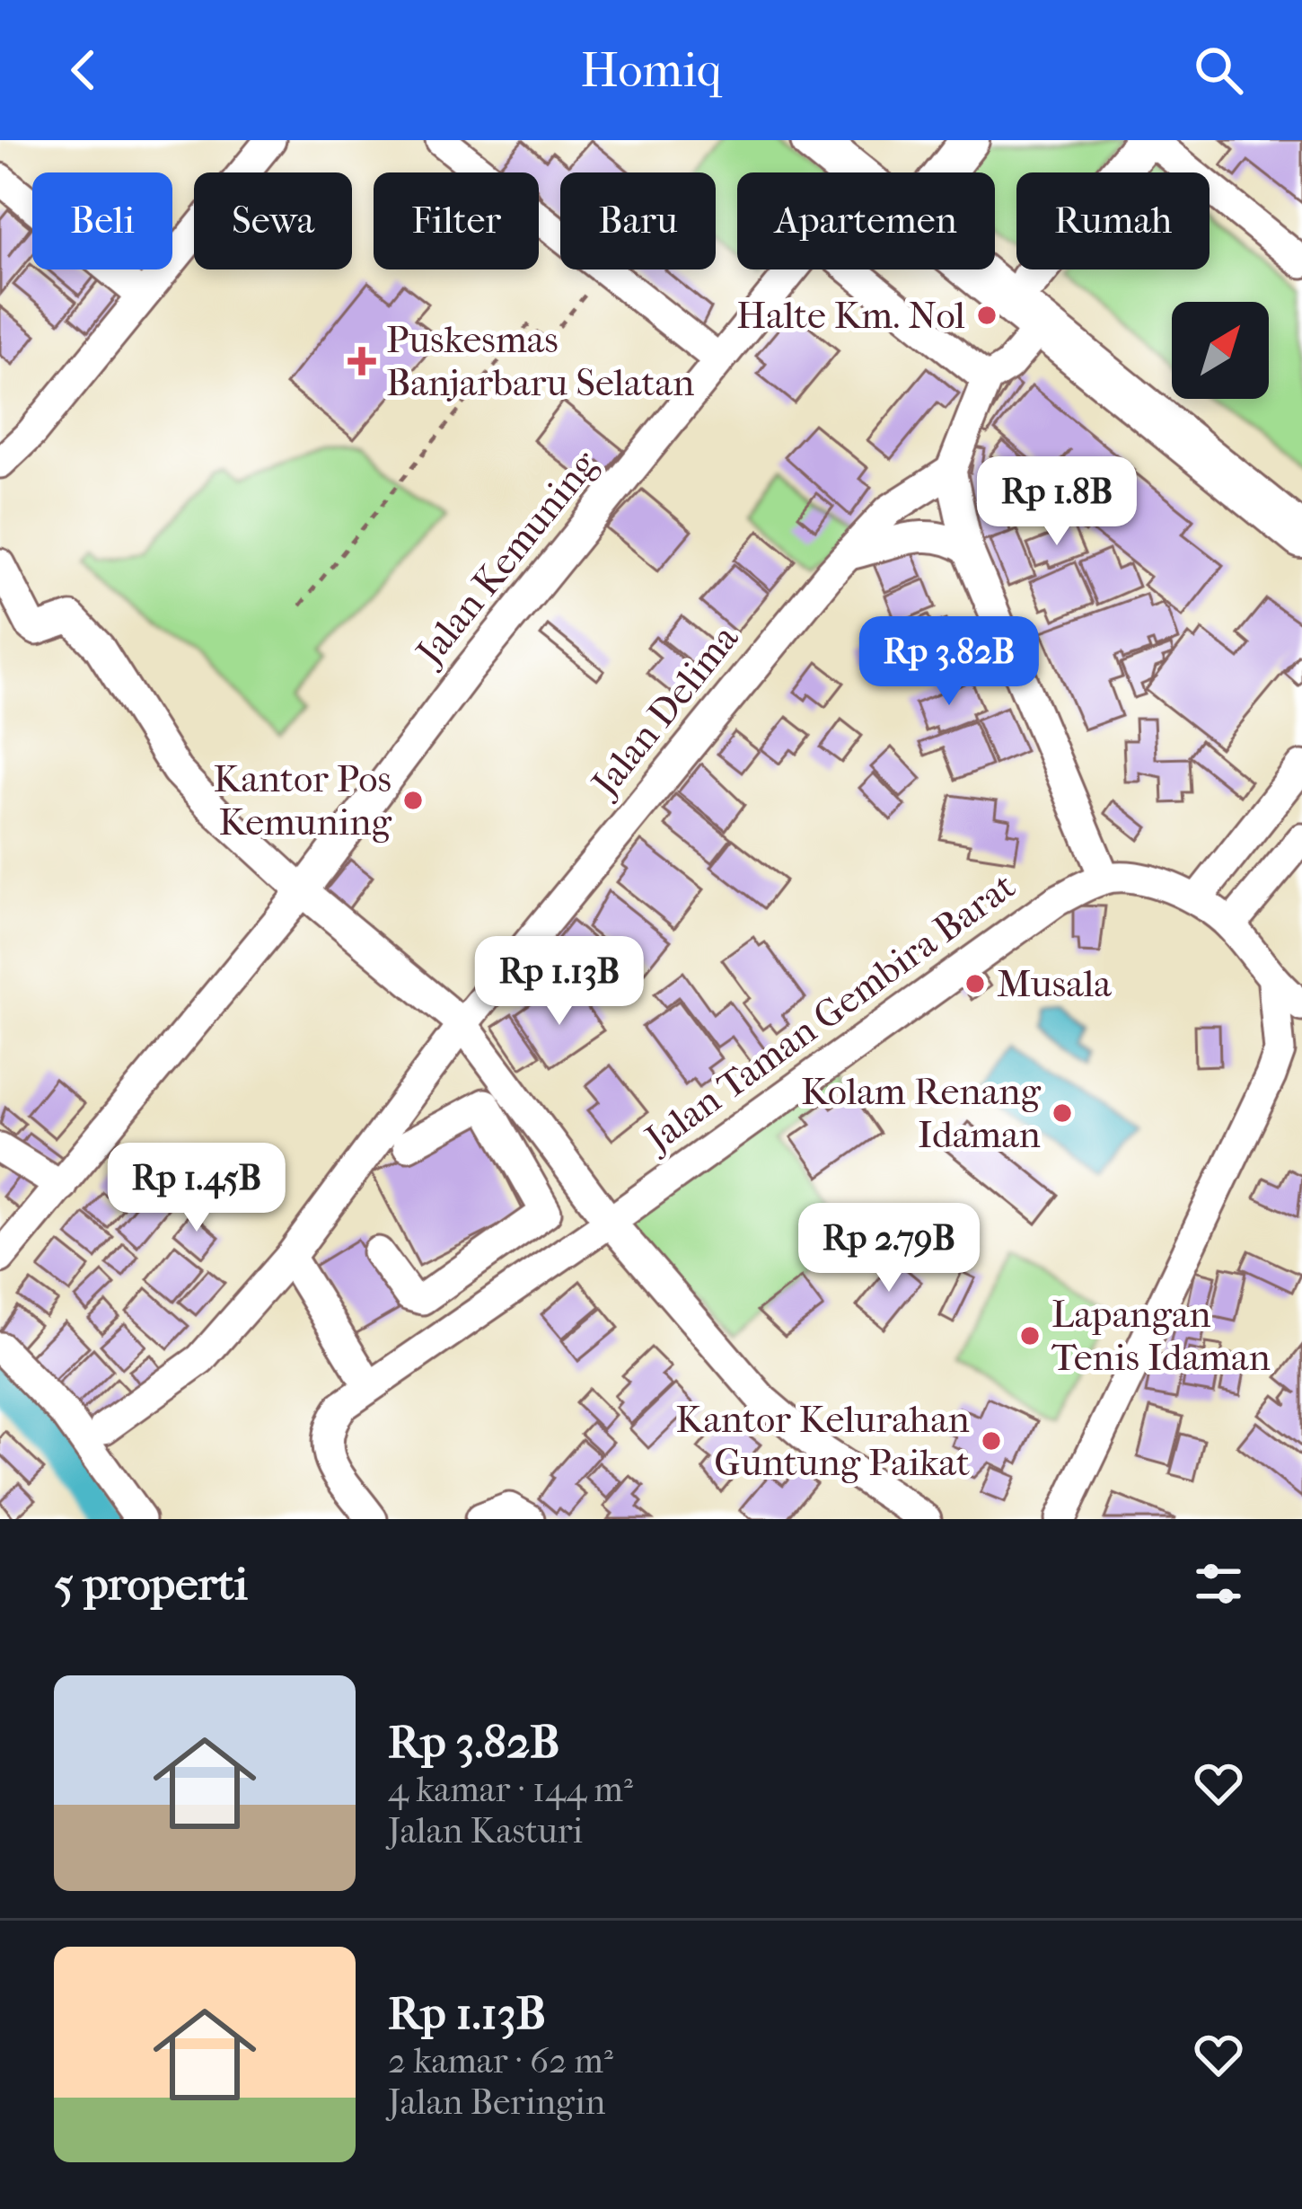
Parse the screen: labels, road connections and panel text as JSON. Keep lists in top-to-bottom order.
{
  "streets": {
    "street": ["Jalan Kemuning", "Jalan Delima", "Jalan Taman Gembira Barat"]
  },
  "places": {
    "other": [
      "Halte Km. Nol",
      "Kantor Pos Kemuning",
      "Musala",
      "Kolam Renang Idaman",
      "Lapangan Tenis Idaman",
      "Kantor Kelurahan Guntung Paikat"
    ],
    "health": ["Puskesmas Banjarbaru Selatan"]
  },
  "north": "top right",
  "page": {
    "header": "Homiq",
    "chip": [
      "Beli",
      "Sewa",
      "Filter",
      "Baru",
      "Apartemen",
      "Rumah"
    ],
    "price": [
      "Rp 1.8B",
      "Rp 3.82B",
      "Rp 1.13B",
      "Rp 1.45B",
      "Rp 2.79B"
    ],
    "heading": "5 properti",
    "list": [
      {
        "name": "Rp 3.82B",
        "note": "4 kamar · 144 m² · Jalan Kasturi"
      },
      {
        "name": "Rp 1.13B",
        "note": "2 kamar · 62 m² · Jalan Beringin"
      }
    ]
  }
}
